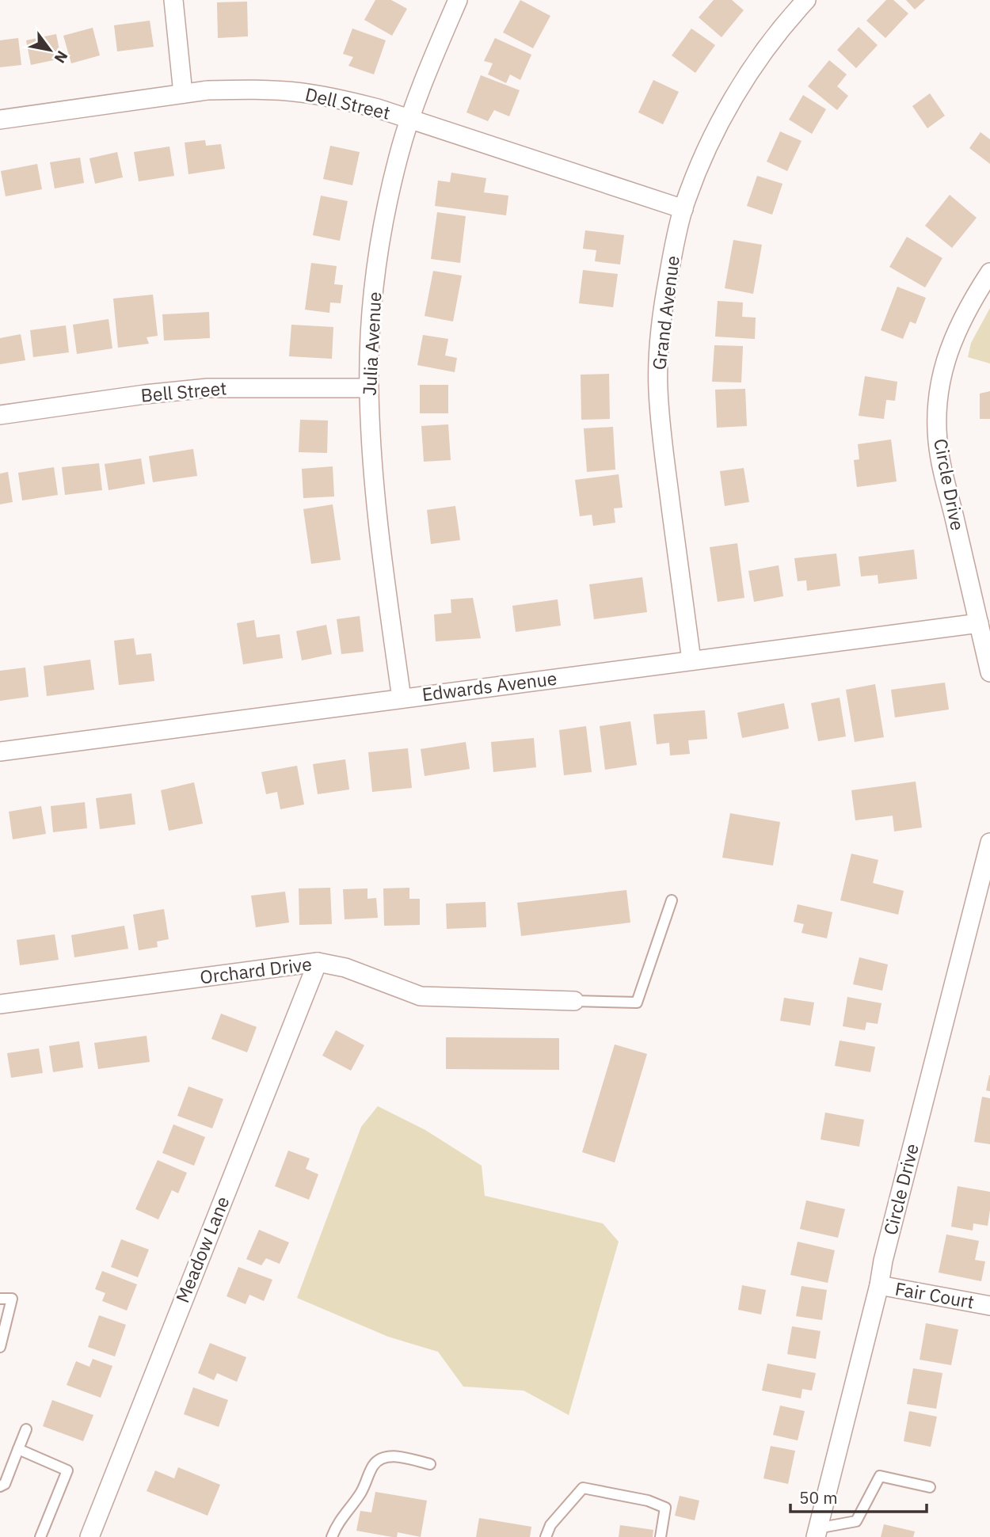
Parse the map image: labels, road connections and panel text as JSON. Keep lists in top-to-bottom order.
{
  "streets": {
    "street": [
      "Dell Street",
      "Grand Avenue",
      "Julia Avenue",
      "Bell Street",
      "Circle Drive",
      "Edwards Avenue",
      "Orchard Drive",
      "Meadow Lane",
      "Fair Court"
    ]
  },
  "crossings": [
    ["Dell Street", "Grand Avenue"],
    ["Dell Street", "Julia Avenue"],
    ["Grand Avenue", "Edwards Avenue"],
    ["Julia Avenue", "Bell Street"],
    ["Julia Avenue", "Edwards Avenue"],
    ["Circle Drive", "Edwards Avenue"],
    ["Circle Drive", "Fair Court"],
    ["Orchard Drive", "Meadow Lane"]
  ],
  "scale_bar": "50 m",
  "north": "bottom right"
}
